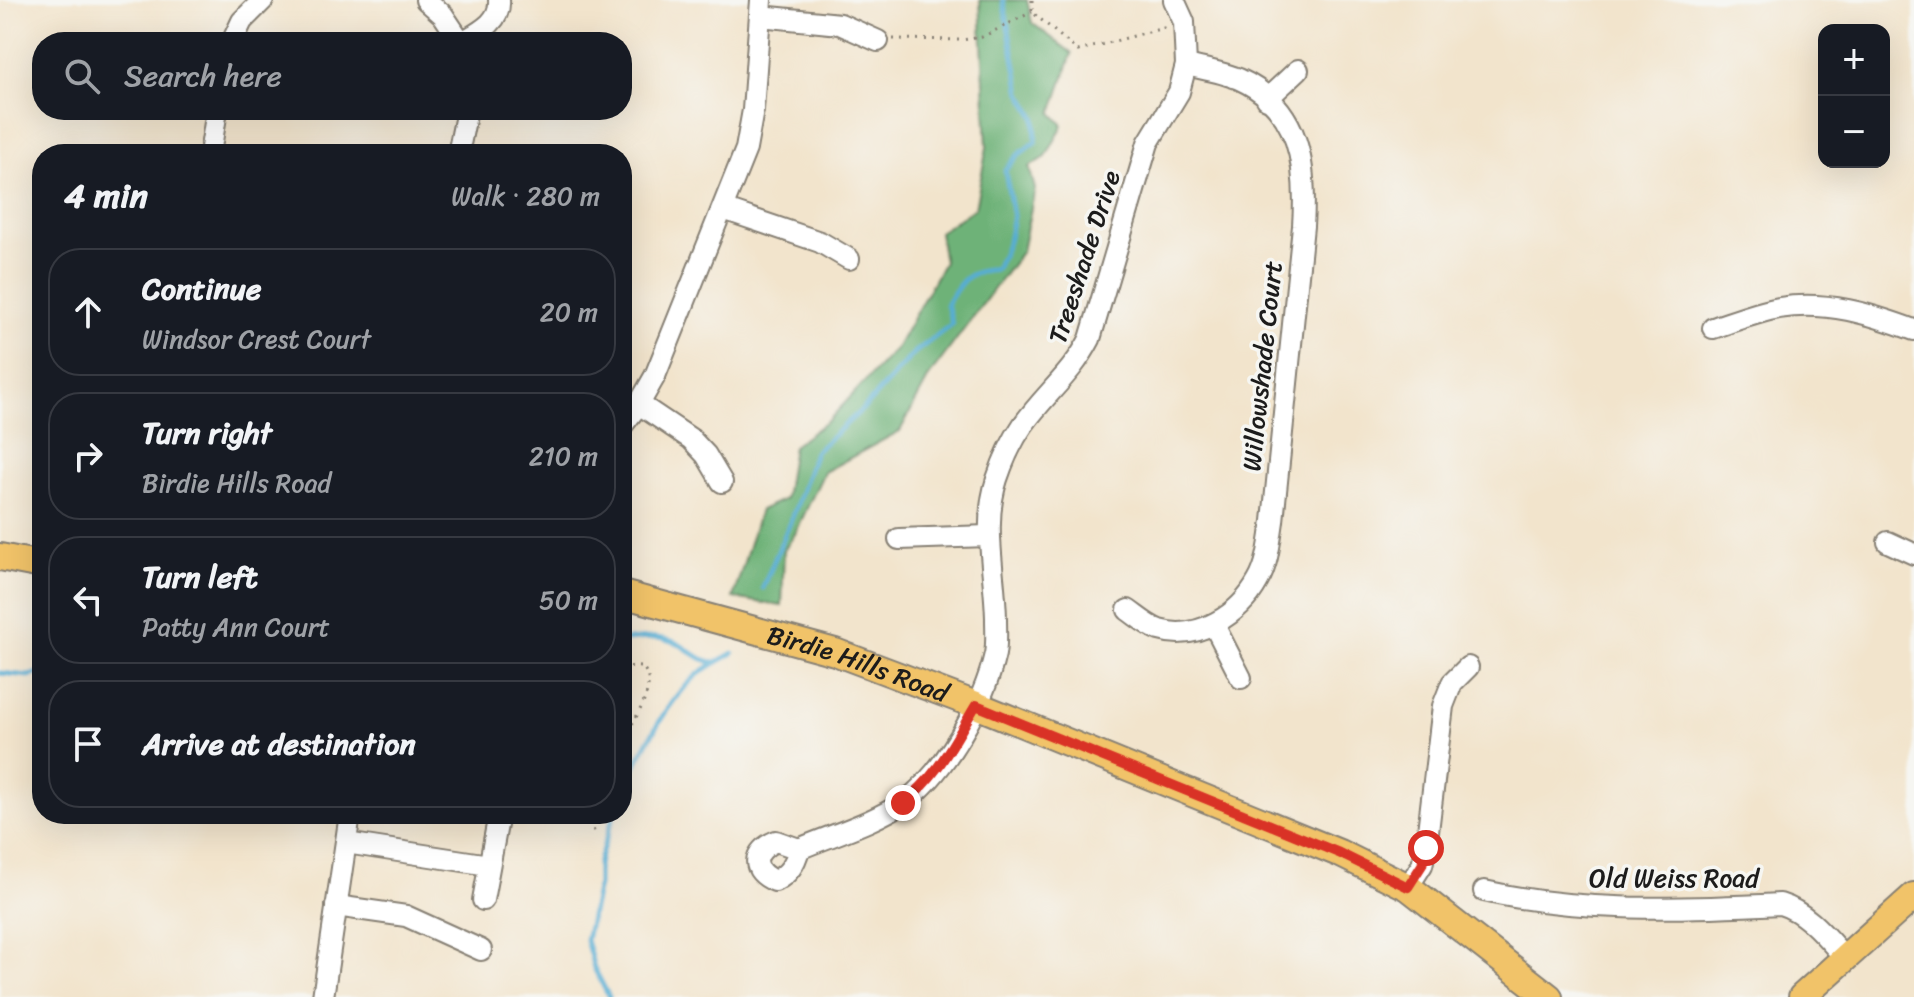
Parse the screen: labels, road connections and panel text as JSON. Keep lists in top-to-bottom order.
{
  "streets": {
    "main road": ["Birdie Hills Road"],
    "street": ["Treeshade Drive", "Willowshade Court", "Old Weiss Road"]
  },
  "crossings": [
    ["Treeshade Drive", "Willowshade Court"],
    ["Treeshade Drive", "Birdie Hills Road"]
  ],
  "page": {
    "map_buttons": ["+", "−"],
    "search": "Search here",
    "heading": ["4 min", "Walk · 280 m"],
    "list": [
      ["Continue", "Windsor Crest Court", "20 m"],
      ["Turn right", "Birdie Hills Road", "210 m"],
      ["Turn left", "Patty Ann Court", "50 m"],
      "Arrive at destination"
    ]
  }
}
